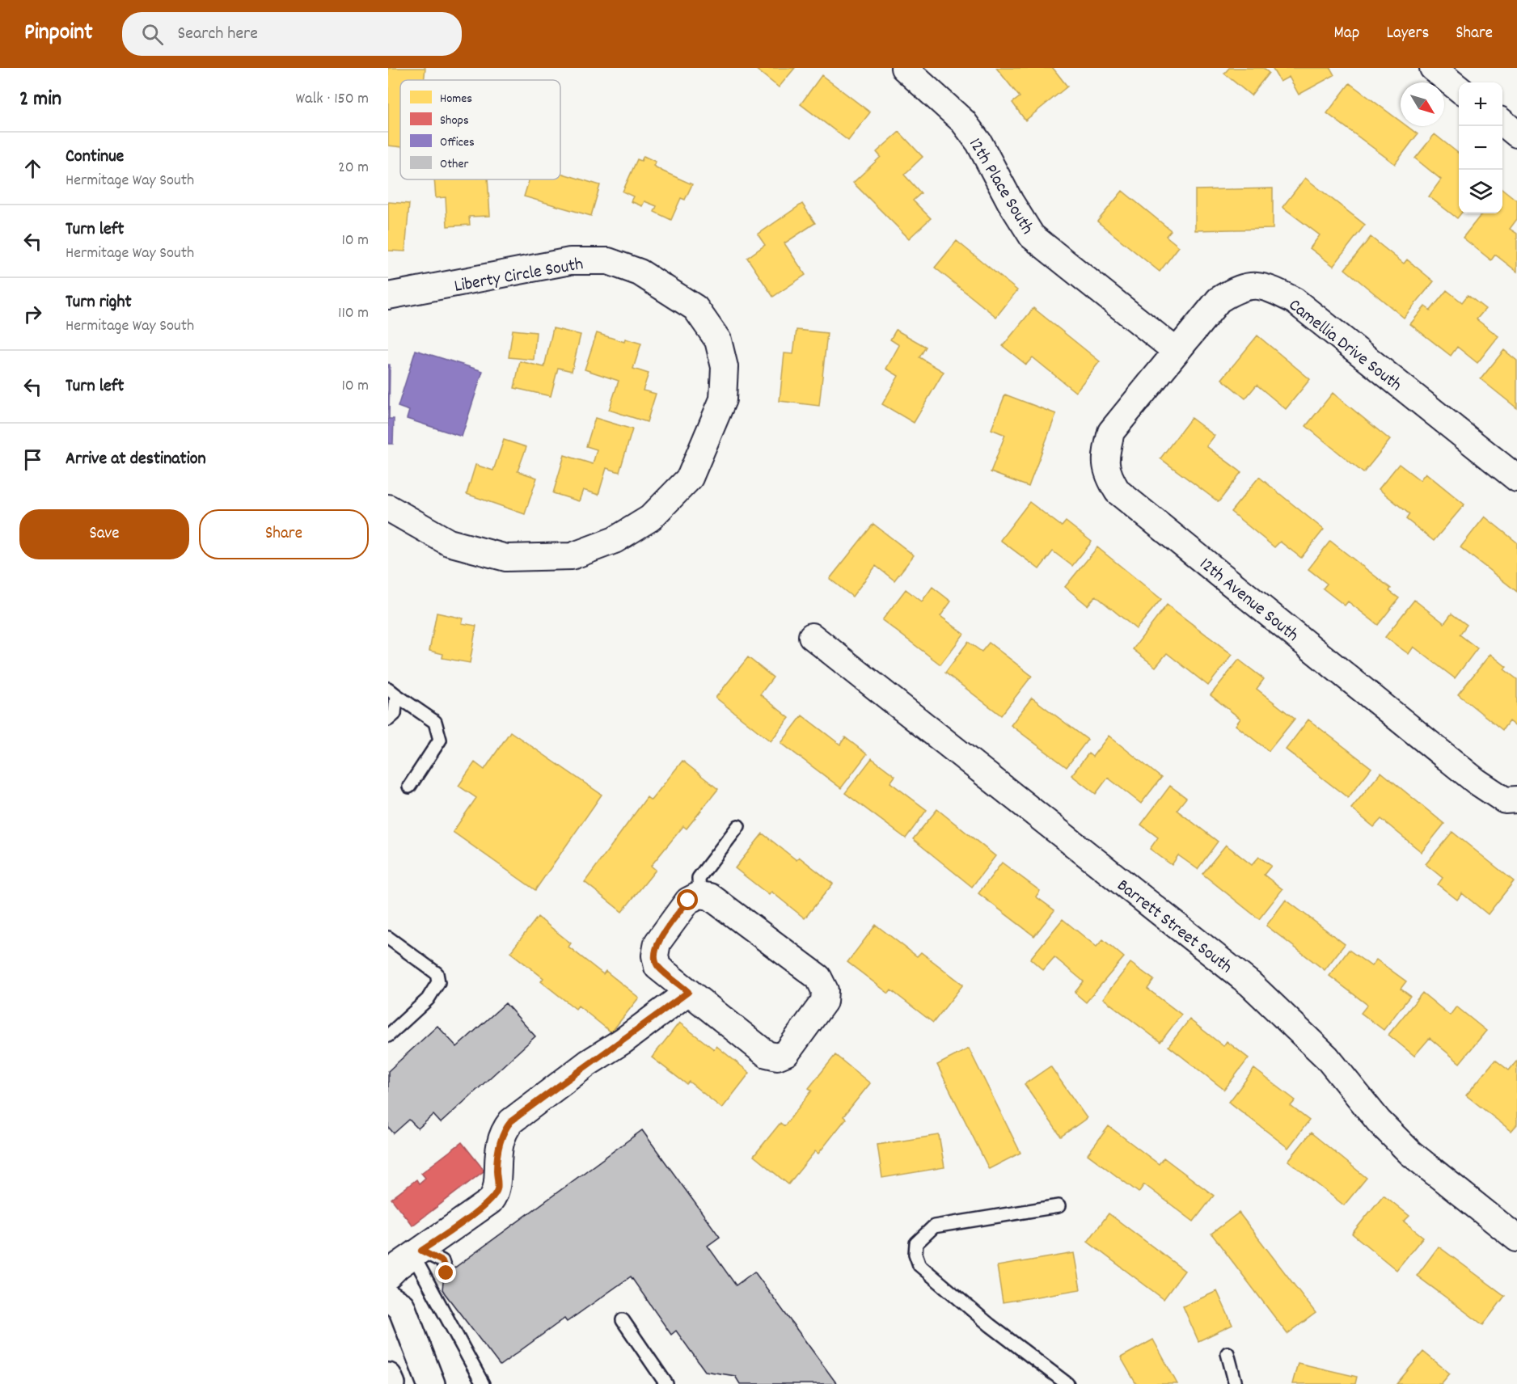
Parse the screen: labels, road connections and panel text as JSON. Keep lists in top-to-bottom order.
{
  "streets": {
    "street": [
      "12th Place South",
      "Liberty Circle South",
      "Camellia Drive South",
      "12th Avenue South",
      "Barrett Street South"
    ]
  },
  "crossings": [
    ["12th Place South", "Camellia Drive South"],
    ["12th Place South", "12th Avenue South"],
    ["Camellia Drive South", "12th Avenue South"]
  ],
  "legend": [
    "Homes",
    "Shops",
    "Offices",
    "Other"
  ],
  "north": "bottom right",
  "page": {
    "header": "Pinpoint",
    "search": "Search here",
    "nav": ["Map", "Layers", "Share"],
    "heading": ["2 min", "Walk · 150 m"],
    "map_buttons": ["+", "−"],
    "list": [
      ["Continue", "Hermitage Way South", "20 m"],
      ["Turn left", "Hermitage Way South", "10 m"],
      ["Turn right", "Hermitage Way South", "110 m"],
      ["Turn left", "10 m"],
      "Arrive at destination"
    ],
    "buttons": ["Save", "Share"]
  }
}
